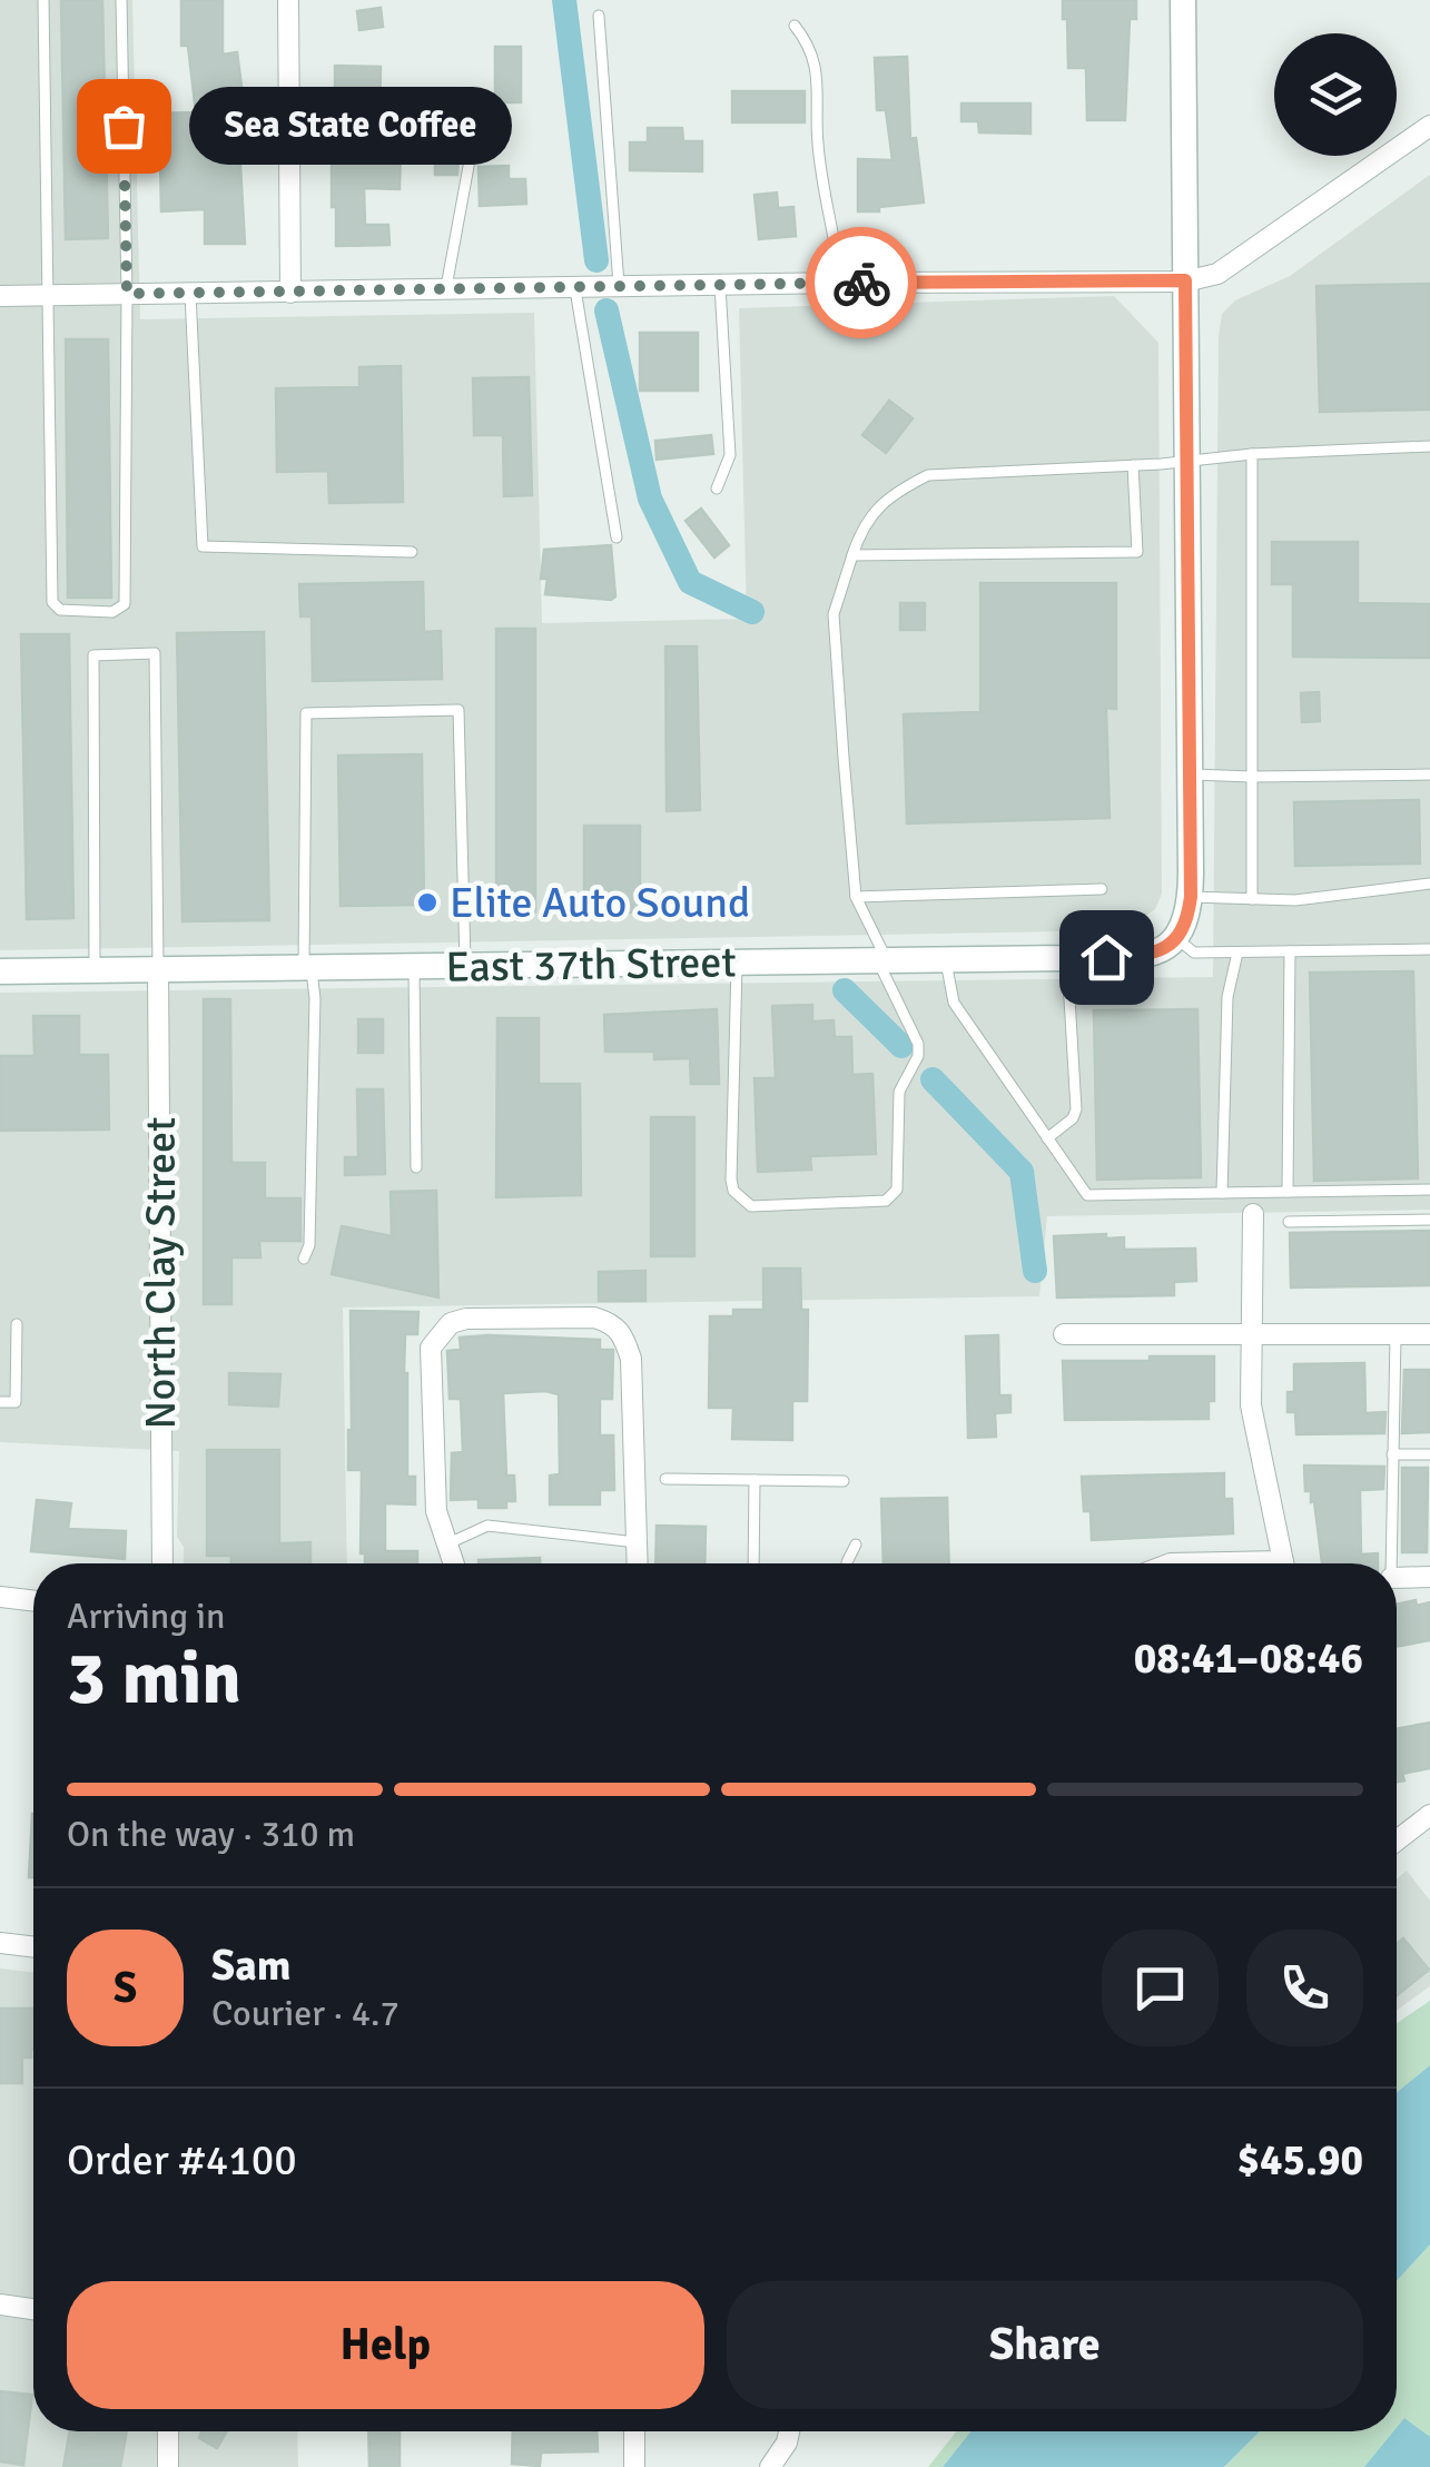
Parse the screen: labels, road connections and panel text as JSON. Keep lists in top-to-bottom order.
{
  "streets": {
    "street": ["East 37th Street", "North Clay Street"]
  },
  "crossings": [
    ["East 37th Street", "North Clay Street"]
  ],
  "places": ["Sea State Coffee", "Elite Auto Sound"],
  "page": {
    "bubble": "Sea State Coffee",
    "heading": ["3 min", "Arriving in", "08:41–08:46"],
    "panel": [
      "Sam",
      "Courier · 4.7",
      "Order #4100",
      "$45.90"
    ],
    "bar": "On the way · 310 m",
    "round": "S",
    "buttons": ["Help", "Share"]
  }
}
